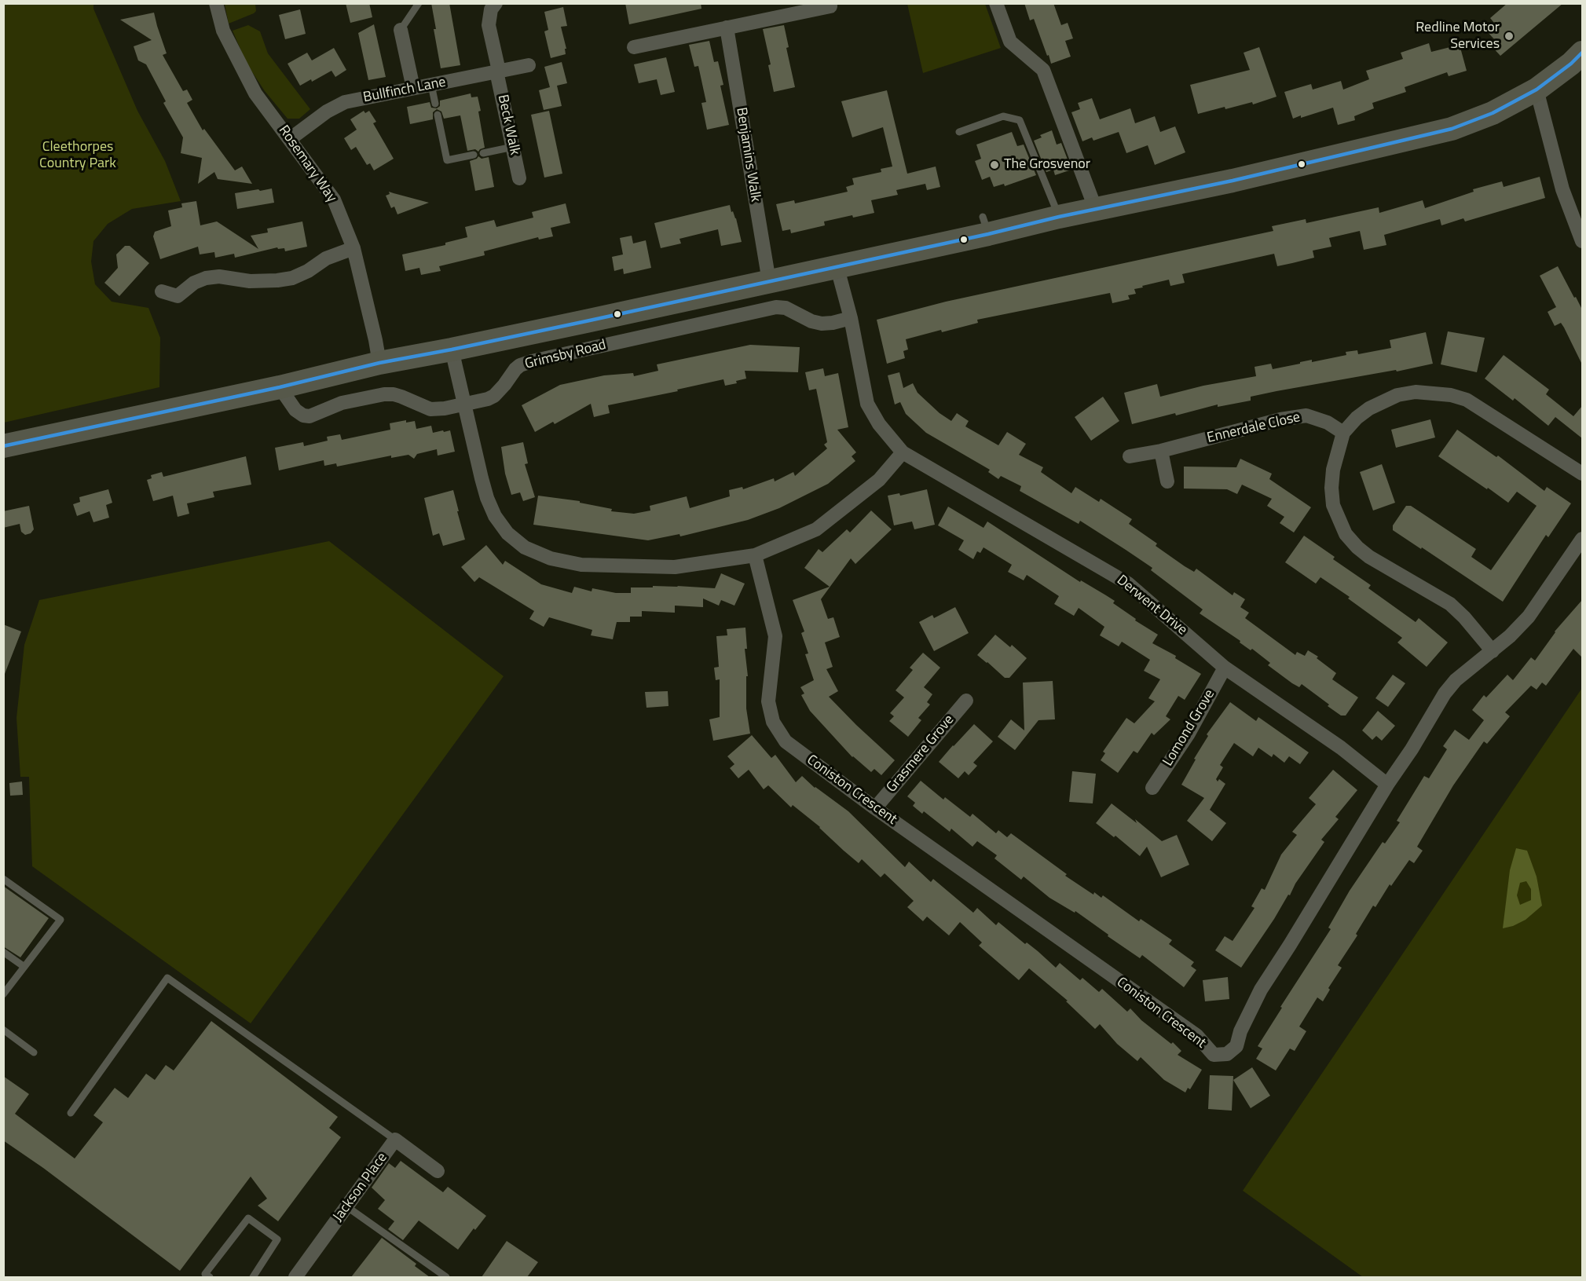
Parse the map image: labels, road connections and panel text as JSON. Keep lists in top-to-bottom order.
{
  "streets": {
    "street": [
      "Bullfinch Lane",
      "Beck Walk",
      "Benjamins Walk",
      "Rosemary Way",
      "Grimsby Road",
      "Ennerdale Close",
      "Derwent Drive",
      "Lomond Grove",
      "Grasmere Grove",
      "Coniston Crescent",
      "Jackson Place"
    ]
  },
  "crossings": [
    ["Bullfinch Lane", "Beck Walk"],
    ["Bullfinch Lane", "Rosemary Way"],
    ["Grimsby Road", "Derwent Drive"],
    ["Derwent Drive", "Lomond Grove"],
    ["Derwent Drive", "Coniston Crescent"],
    ["Grasmere Grove", "Coniston Crescent"]
  ],
  "parks": ["Cleethorpes Country Park"],
  "places": ["Redline Motor Services", "The Grosvenor"]
}
